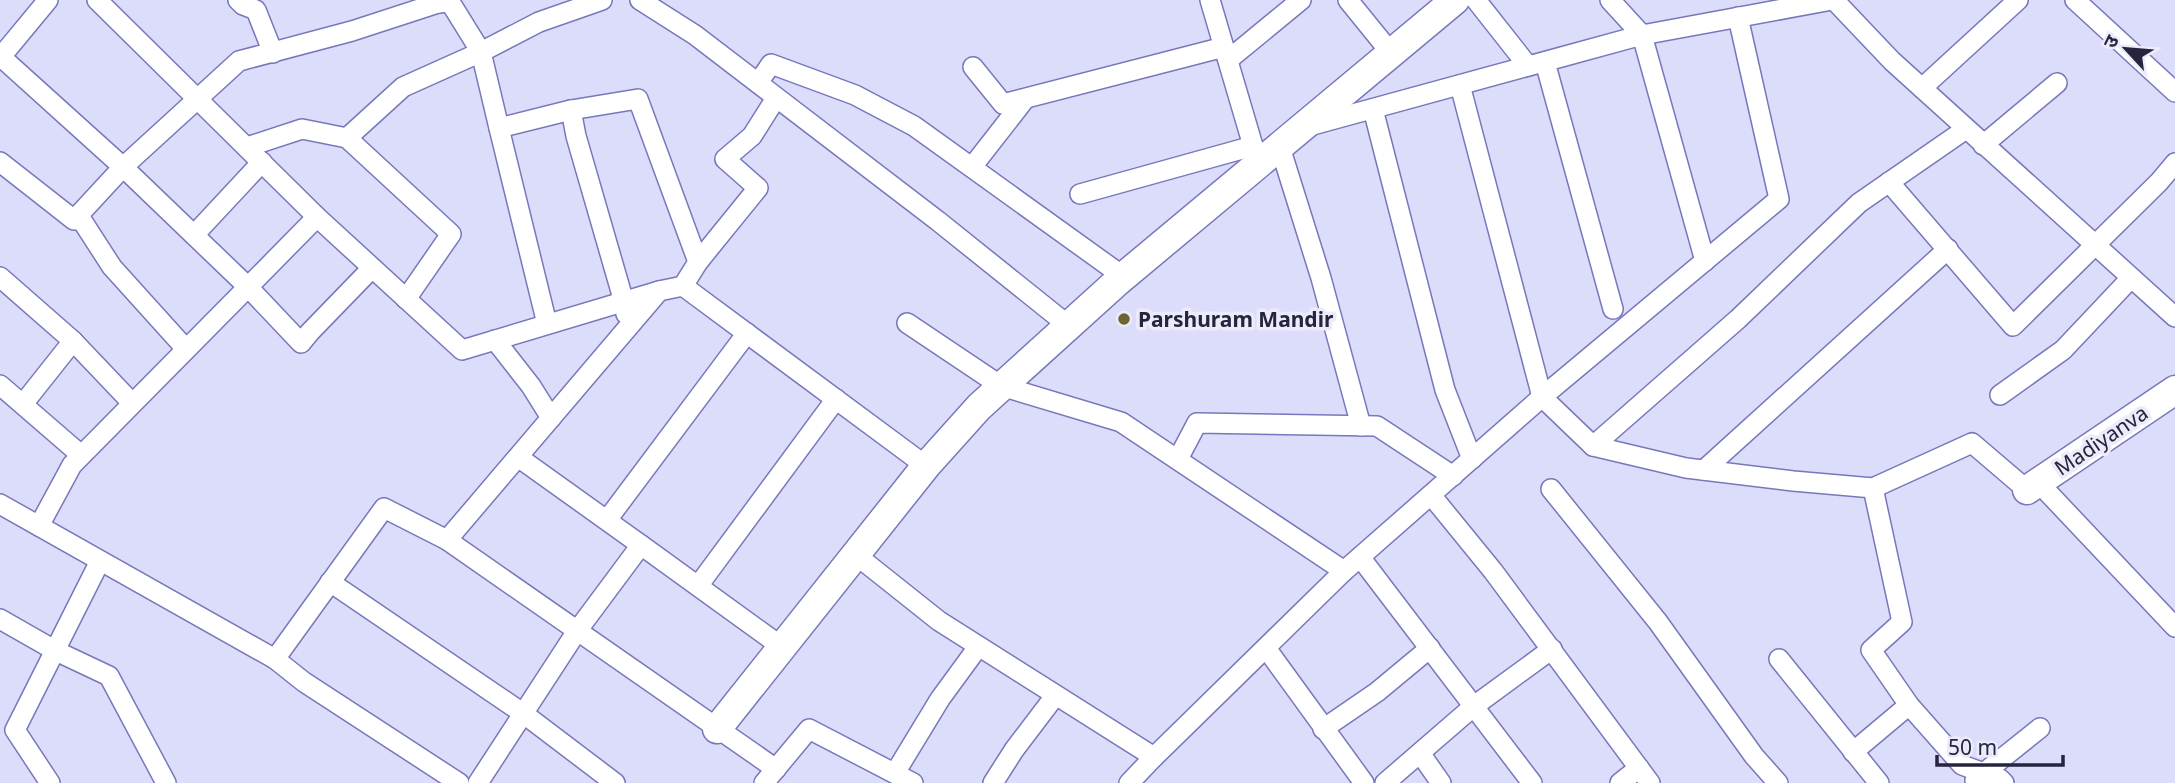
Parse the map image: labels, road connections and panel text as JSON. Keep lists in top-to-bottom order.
{
  "streets": {
    "street": ["Madiyanva"]
  },
  "places": ["Parshuram Mandir"],
  "scale_bar": "50 m",
  "north": "top left"
}
